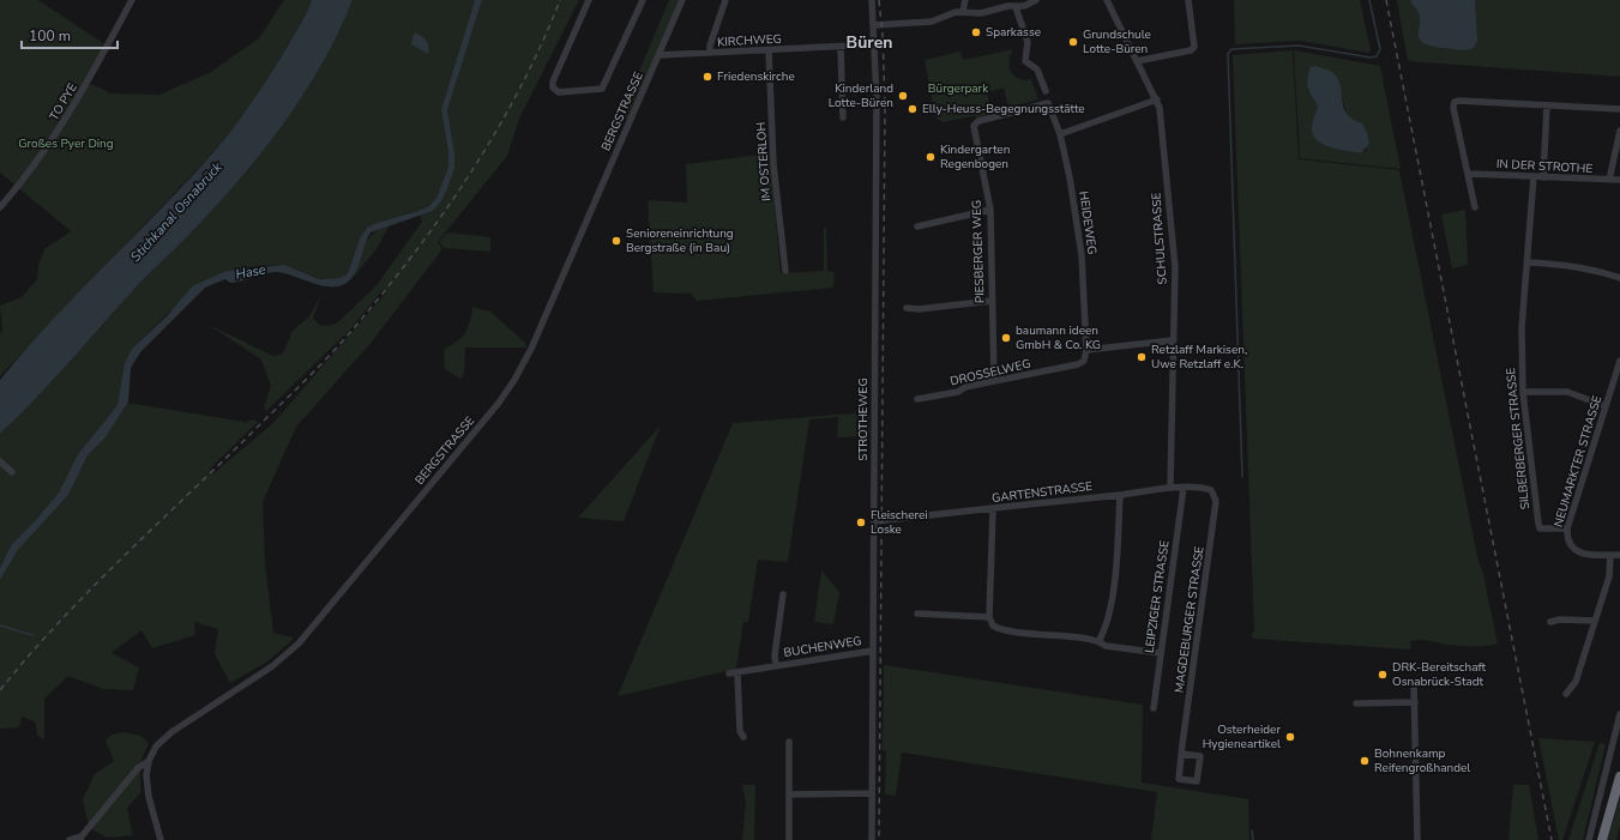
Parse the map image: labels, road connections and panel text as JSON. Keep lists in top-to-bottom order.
{
  "streets": {
    "street": [
      "KIRCHWEG",
      "TO PYE",
      "BERGSTRASSE",
      "IM OSTERLOH",
      "IN DER STROTHE",
      "HEIDEWEG",
      "SCHULSTRASSE",
      "PIESBERGER WEG",
      "DROSSELWEG",
      "STROTHEWEG",
      "SILBERBERGER STRASSE",
      "NEUMARKTER STRASSE",
      "GARTENSTRASSE",
      "LEIPZIGER STRASSE",
      "MAGDEBURGER STRASSE",
      "BUCHENWEG"
    ]
  },
  "crossings": [
    ["KIRCHWEG", "BERGSTRASSE"],
    ["KIRCHWEG", "IM OSTERLOH"],
    ["KIRCHWEG", "STROTHEWEG"],
    ["IN DER STROTHE", "SILBERBERGER STRASSE"],
    ["HEIDEWEG", "PIESBERGER WEG"],
    ["HEIDEWEG", "DROSSELWEG"],
    ["SCHULSTRASSE", "GARTENSTRASSE"],
    ["PIESBERGER WEG", "DROSSELWEG"],
    ["STROTHEWEG", "GARTENSTRASSE"],
    ["STROTHEWEG", "BUCHENWEG"],
    ["SILBERBERGER STRASSE", "NEUMARKTER STRASSE"],
    ["GARTENSTRASSE", "LEIPZIGER STRASSE"],
    ["GARTENSTRASSE", "MAGDEBURGER STRASSE"]
  ],
  "districts": ["Büren"],
  "water": ["Stichkanal Osnabrück", "Hase"],
  "parks": ["Bürgerpark", "Großes Pyer Ding"],
  "places": [
    "Sparkasse",
    "Grundschule Lotte-Büren",
    "Friedenskirche",
    "Kinderland Lotte-Büren",
    "Elly-Heuss-Begegnungsstätte",
    "Kindergarten Regenbogen",
    "Senioreneinrichtung Bergstraße (in Bau)",
    "baumann ideen GmbH & Co. KG",
    "Retzlaff Markisen, Uwe Retzlaff e.K.",
    "Fleischerei Loske",
    "DRK-Bereitschaft Osnabrück-Stadt",
    "Osterheider Hygieneartikel",
    "Bohnenkamp Reifengroßhandel"
  ],
  "scale_bar": "100 m"
}
